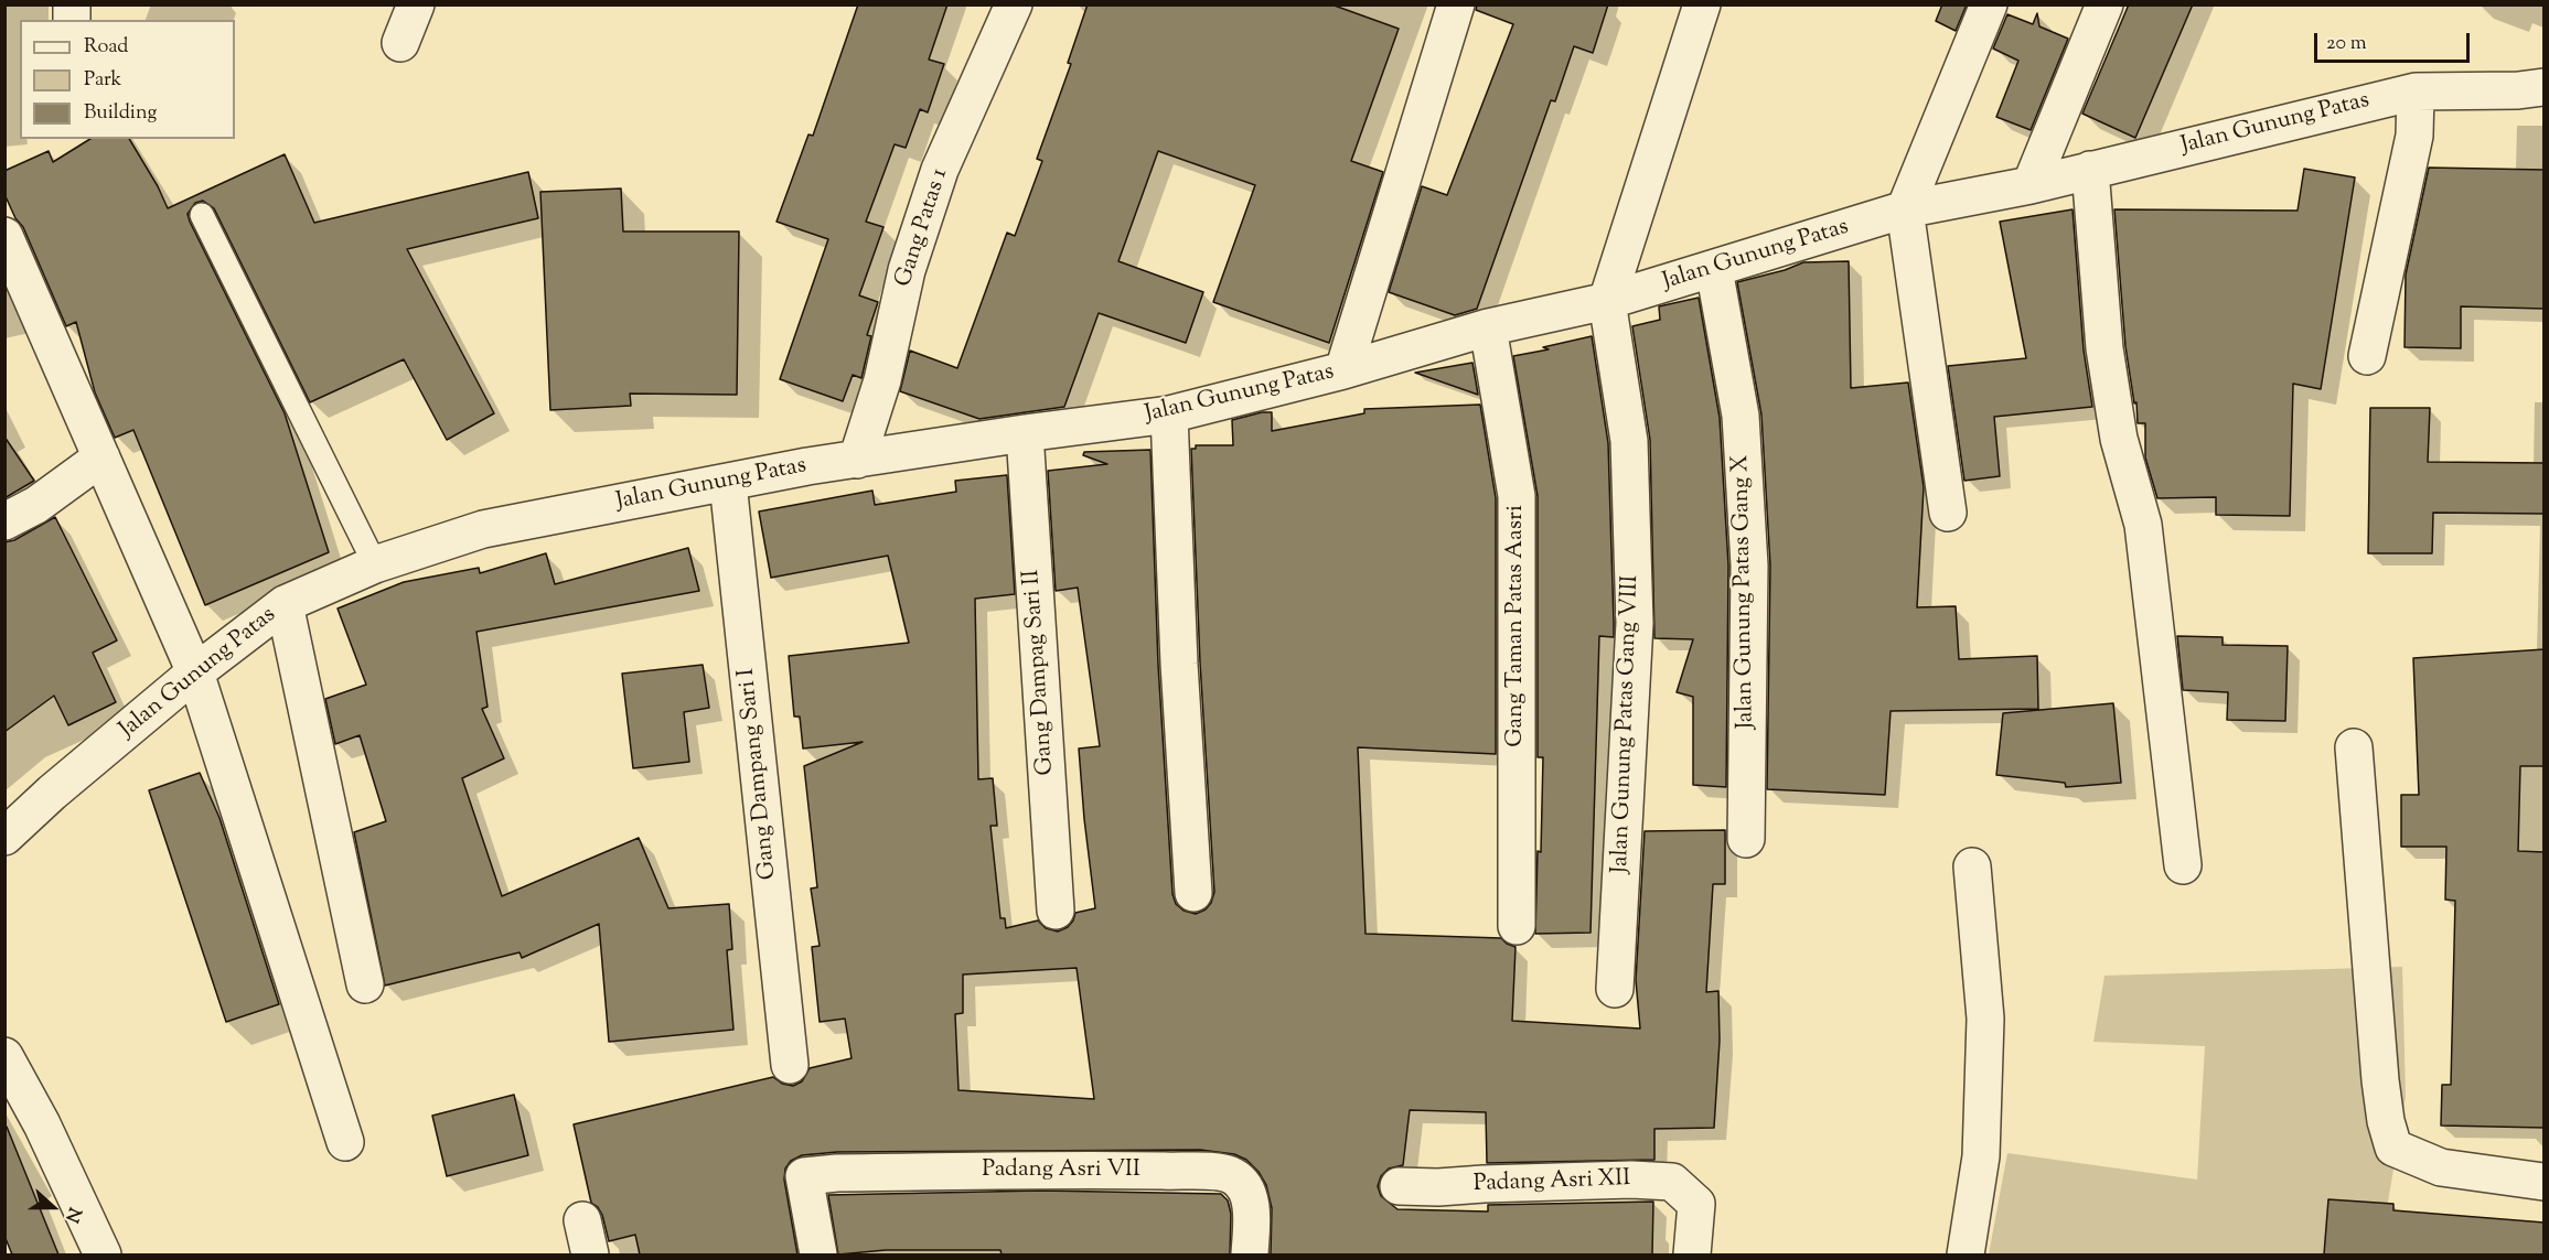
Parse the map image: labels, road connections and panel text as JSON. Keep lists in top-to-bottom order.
{
  "streets": {
    "street": [
      "Jalan Gunung Patas",
      "Gang Patas 1",
      "Jalan Gunung Patas Gang X",
      "Gang Taman Patas Aasri",
      "Gang Dampag Sari II",
      "Jalan Gunung Patas Gang VIII",
      "Gang Dampang Sari I",
      "Padang Asri VII",
      "Padang Asri XII"
    ]
  },
  "crossings": [
    ["Jalan Gunung Patas", "Gang Patas 1"],
    ["Jalan Gunung Patas", "Jalan Gunung Patas Gang X"],
    ["Jalan Gunung Patas", "Gang Taman Patas Aasri"],
    ["Jalan Gunung Patas", "Gang Dampag Sari II"],
    ["Jalan Gunung Patas", "Jalan Gunung Patas Gang VIII"],
    ["Jalan Gunung Patas", "Gang Dampang Sari I"]
  ],
  "legend": ["Road", "Park", "Building"],
  "scale_bar": "20 m",
  "north": "right"
}
